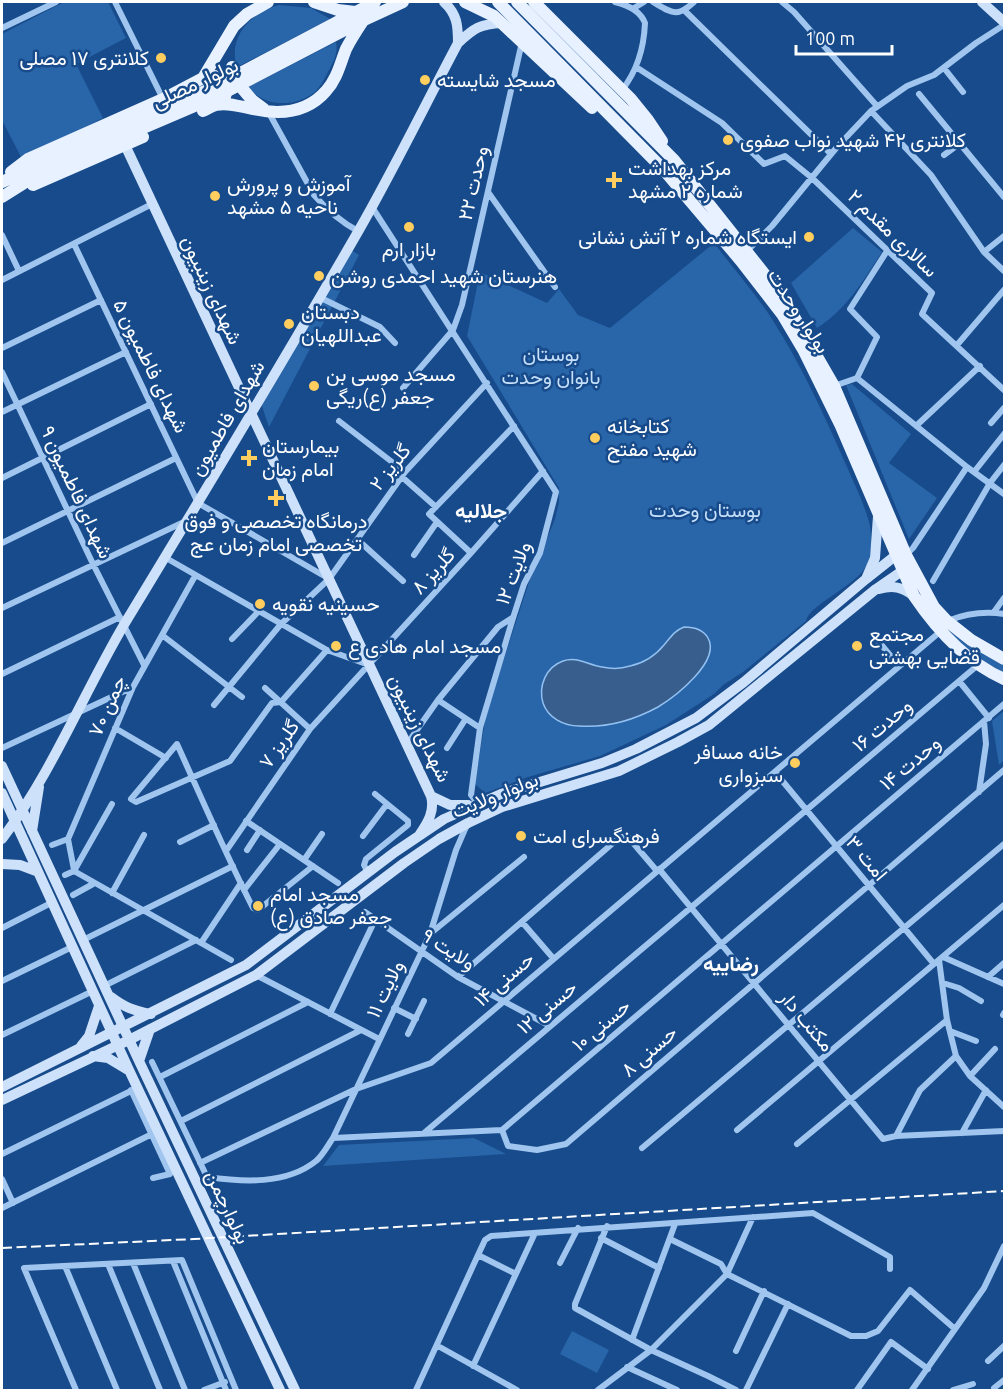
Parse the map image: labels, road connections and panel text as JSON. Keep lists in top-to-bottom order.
{
  "streets": {
    "main road": [
      "بولوار مصلی",
      "شهدای زینبیون",
      "بولوار وحدت",
      "شهدای فاطمیون",
      "بولوار ولایت",
      "بولوارچمن"
    ],
    "street": [
      "وحدت ۲۲",
      "سالاری مقدم ۲",
      "شهدای فاطمیون ۵",
      "گلریز ۲",
      "شهدای فاطمیون ۹",
      "گلریز ۸",
      "ولایت ۱۲",
      "چمن ۷۰",
      "وحدت ۱۶",
      "گلریز ۷",
      "وحدت ۱۴",
      "امت ۳",
      "ولایت ۹",
      "حسنی ۱۴",
      "ولایت ۱۱",
      "حسنی ۱۲",
      "مکتب دار",
      "حسنی ۱۰",
      "حسنی ۸"
    ]
  },
  "crossings": [
    ["شهدای زینبیون", "شهدای فاطمیون"],
    ["شهدای زینبیون", "گلریز ۲"],
    ["شهدای زینبیون", "گلریز ۸"],
    ["شهدای زینبیون", "ولایت ۱۲"],
    ["شهدای زینبیون", "گلریز ۷"],
    ["شهدای زینبیون", "بولوار ولایت"],
    ["بولوار وحدت", "وحدت ۱۶"],
    ["بولوار وحدت", "بولوار ولایت"],
    ["بولوار وحدت", "حسنی ۱۴"],
    ["شهدای فاطمیون ۵", "شهدای فاطمیون"],
    ["شهدای فاطمیون", "شهدای فاطمیون ۹"],
    ["شهدای فاطمیون ۹", "چمن ۷۰"],
    ["گلریز ۸", "ولایت ۱۲"],
    ["گلریز ۸", "گلریز ۷"],
    ["ولایت ۱۲", "بولوار ولایت"],
    ["وحدت ۱۶", "امت ۳"],
    ["وحدت ۱۶", "حسنی ۱۲"],
    ["وحدت ۱۶", "مکتب دار"],
    ["وحدت ۱۴", "امت ۳"],
    ["وحدت ۱۴", "مکتب دار"],
    ["وحدت ۱۴", "حسنی ۱۰"],
    ["بولوار ولایت", "ولایت ۱۱"],
    ["بولوار ولایت", "بولوارچمن"],
    ["امت ۳", "حسنی ۱۴"],
    ["امت ۳", "حسنی ۸"],
    ["ولایت ۹", "حسنی ۱۴"],
    ["ولایت ۹", "ولایت ۱۱"],
    ["ولایت ۹", "حسنی ۱۲"],
    ["ولایت ۹", "مکتب دار"],
    ["حسنی ۱۴", "ولایت ۱۱"],
    ["حسنی ۱۴", "مکتب دار"],
    ["حسنی ۱۲", "مکتب دار"],
    ["مکتب دار", "حسنی ۱۰"],
    ["مکتب دار", "حسنی ۸"],
    ["حسنی ۱۰", "حسنی ۸"]
  ],
  "districts": ["جلالیه", "رضاییه"],
  "parks": ["بوستان بانوان وحدت", "بوستان وحدت"],
  "places": {
    "other": [
      "کلانتری ۱۷ مصلی",
      "مسجد شایسته",
      "کلانتری ۴۲ شهید نواب صفوی",
      "آموزش و پرورش ناحیه ۵ مشهد",
      "بازار ارم",
      "ایستگاه شماره ۲ آتش نشانی",
      "هنرستان شهید احمدی روشن",
      "دبستان عبداللهیان",
      "مسجد موسی بن جعفر (ع)ریگی",
      "کتابخانه شهید مفتح",
      "حسینیه نقویه",
      "مسجد امام هادی ع",
      "مجتمع قضایی بهشتی",
      "خانه مسافر سبزواری",
      "فرهنگسرای امت",
      "مسجد امام جعفر صادق (ع)"
    ],
    "health": ["مرکز بهداشت شماره ۲ مشهد", "بیمارستان امام زمان", "درمانگاه تخصصی و فوق تخصصی امام زمان عج"]
  },
  "scale_bar": "100 m"
}
